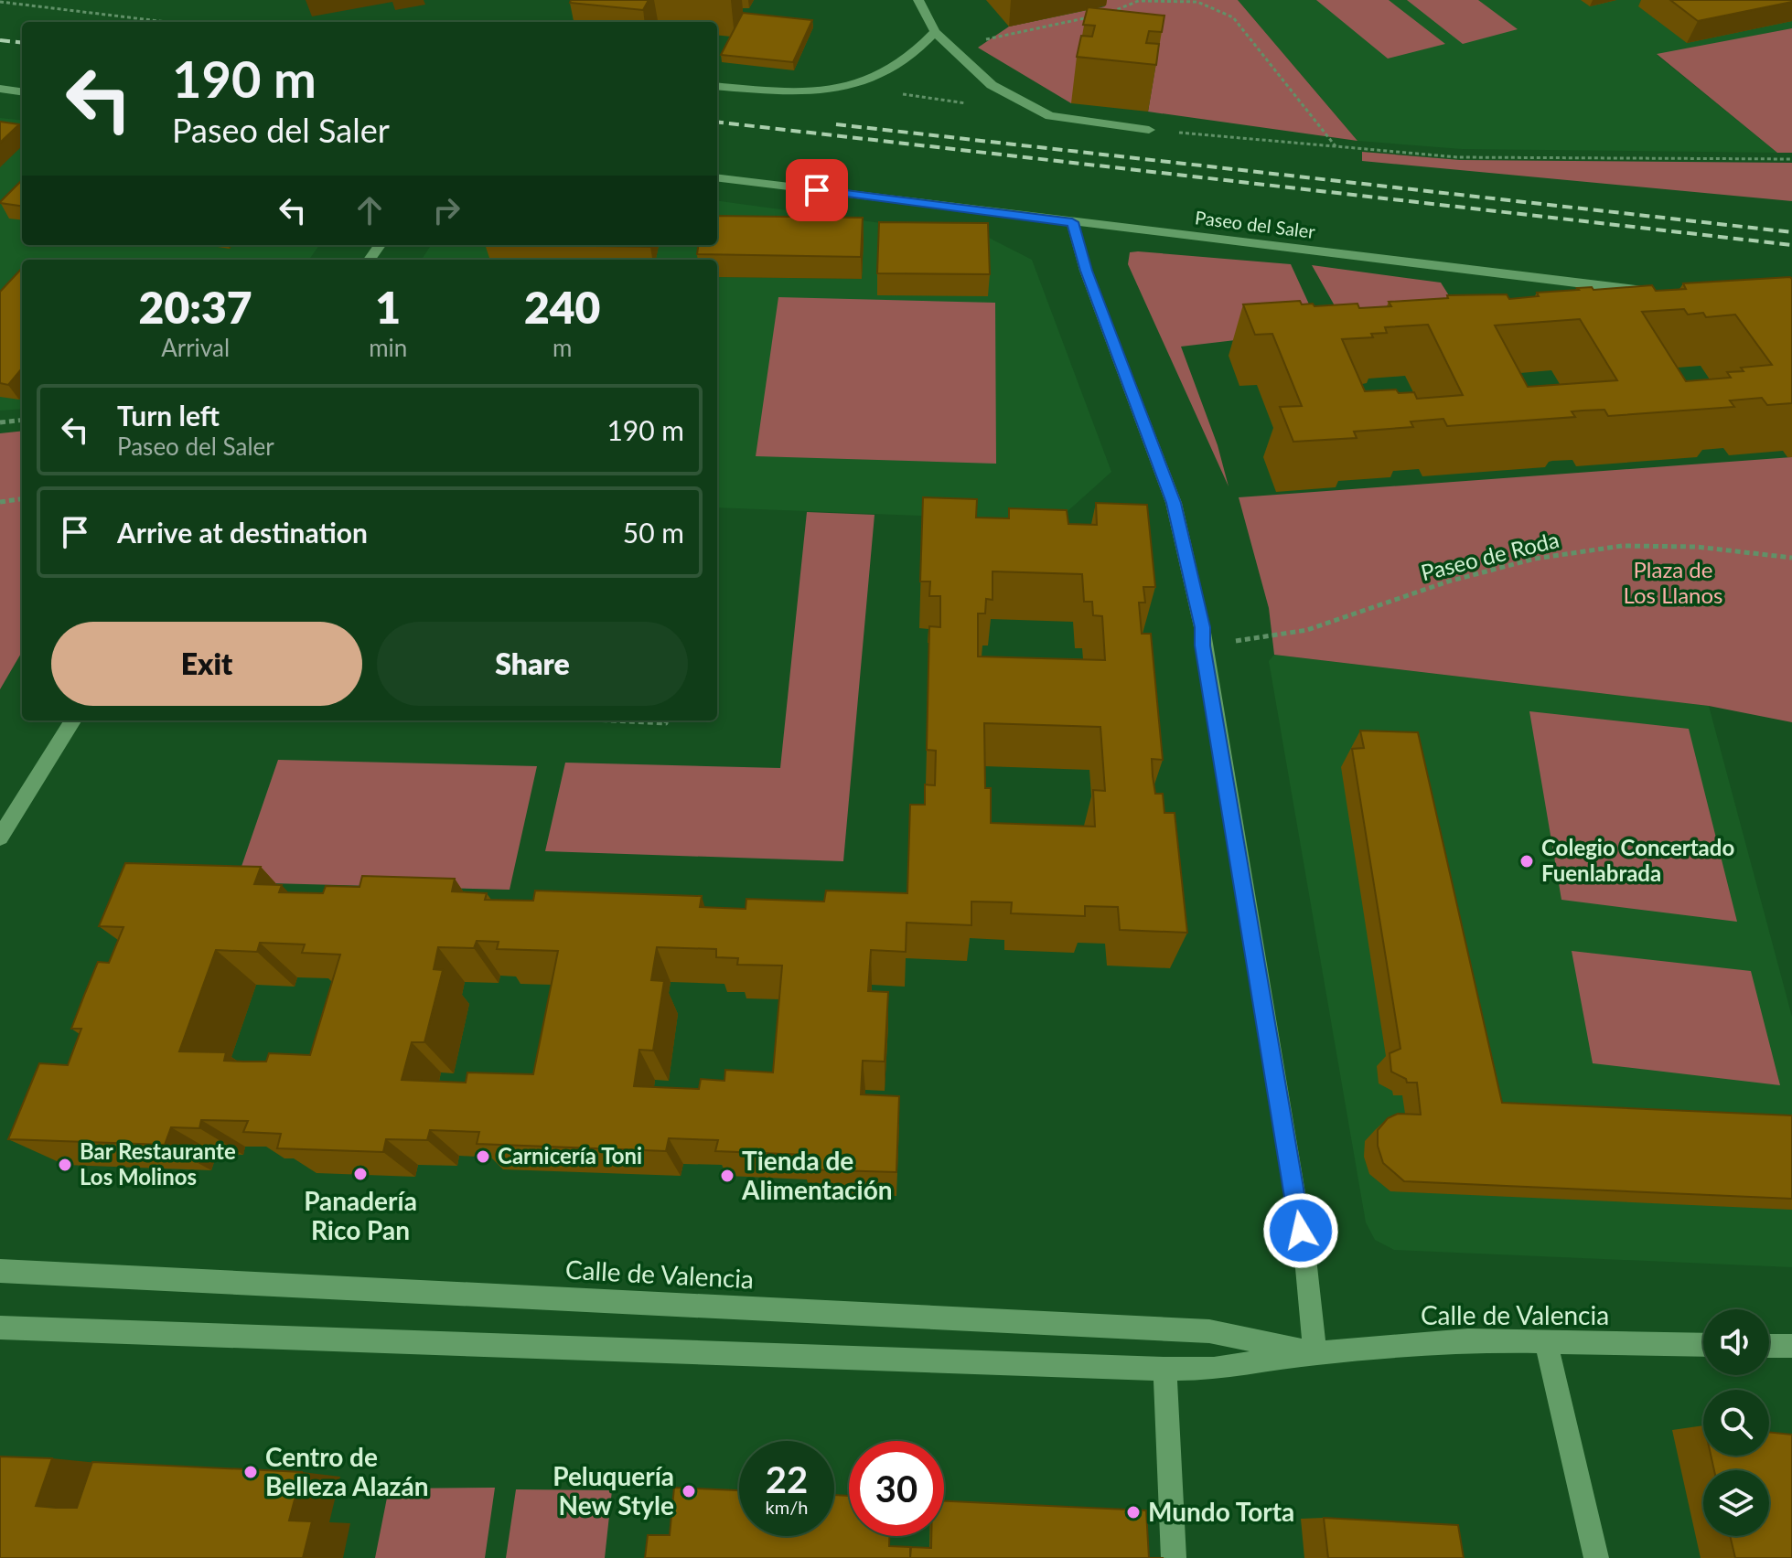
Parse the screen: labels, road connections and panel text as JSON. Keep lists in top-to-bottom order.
{
  "streets": {
    "street": ["Paseo del Saler", "Calle de Valencia"],
    "path": ["Paseo de Roda"]
  },
  "parks": ["Plaza de Los Llanos"],
  "places": [
    "Colegio Concertado Fuenlabrada",
    "Carnicería Toni",
    "Bar Restaurante Los Molinos",
    "Panadería Rico Pan",
    "Tienda de Alimentación",
    "Centro de Belleza Alazán",
    "Peluquería New Style",
    "Mundo Torta"
  ],
  "page": {
    "turn": ["190 m", "Paseo del Saler"],
    "eta": [
      "20:37",
      "Arrival",
      "1",
      "min",
      "240",
      "m"
    ],
    "list": [
      {
        "name": "Turn left",
        "note": "Paseo del Saler",
        "value": "190 m"
      },
      {
        "name": "Arrive at destination",
        "value": "50 m"
      }
    ],
    "buttons": ["Exit", "Share"],
    "speed": "22 km/h",
    "limit": "30"
  }
}
